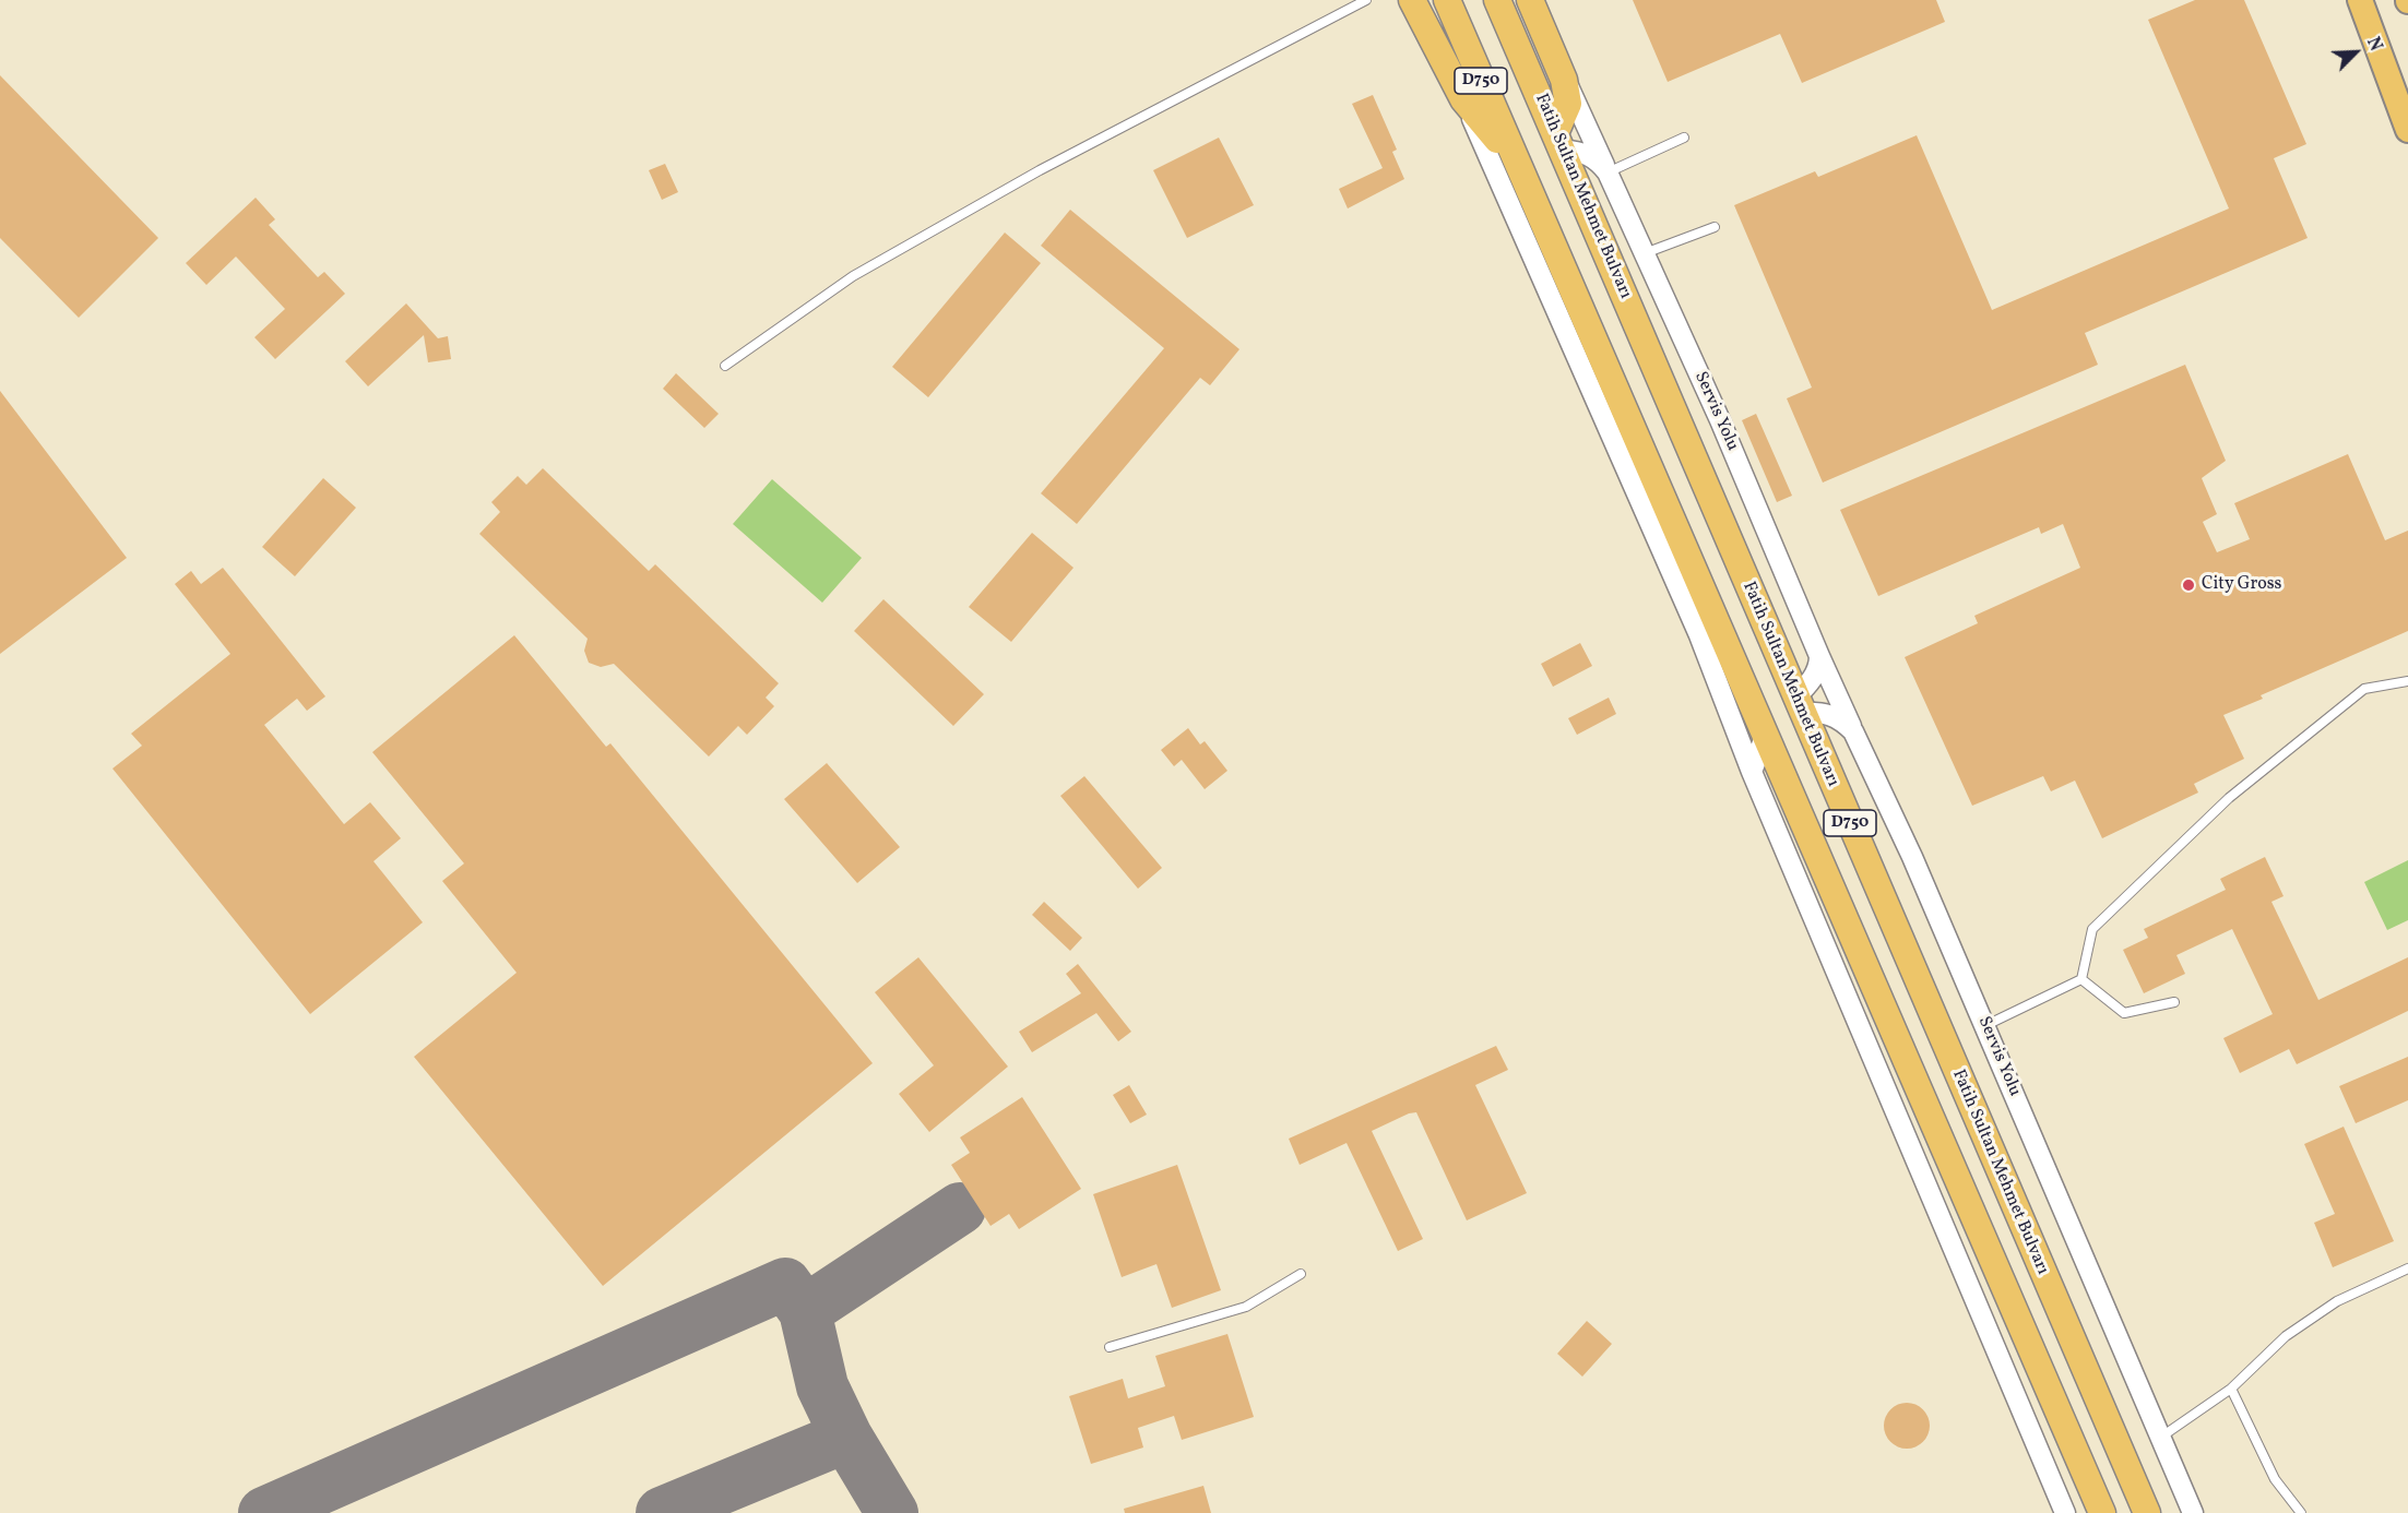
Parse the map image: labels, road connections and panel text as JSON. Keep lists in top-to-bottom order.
{
  "streets": {
    "highway": ["D750", "Fatih Sultan Mehmet Bulvarı"],
    "street": ["Servis Yolu"]
  },
  "crossings": [
    ["Fatih Sultan Mehmet Bulvarı", "Servis Yolu"]
  ],
  "places": ["City Gross"],
  "north": "top right"
}
